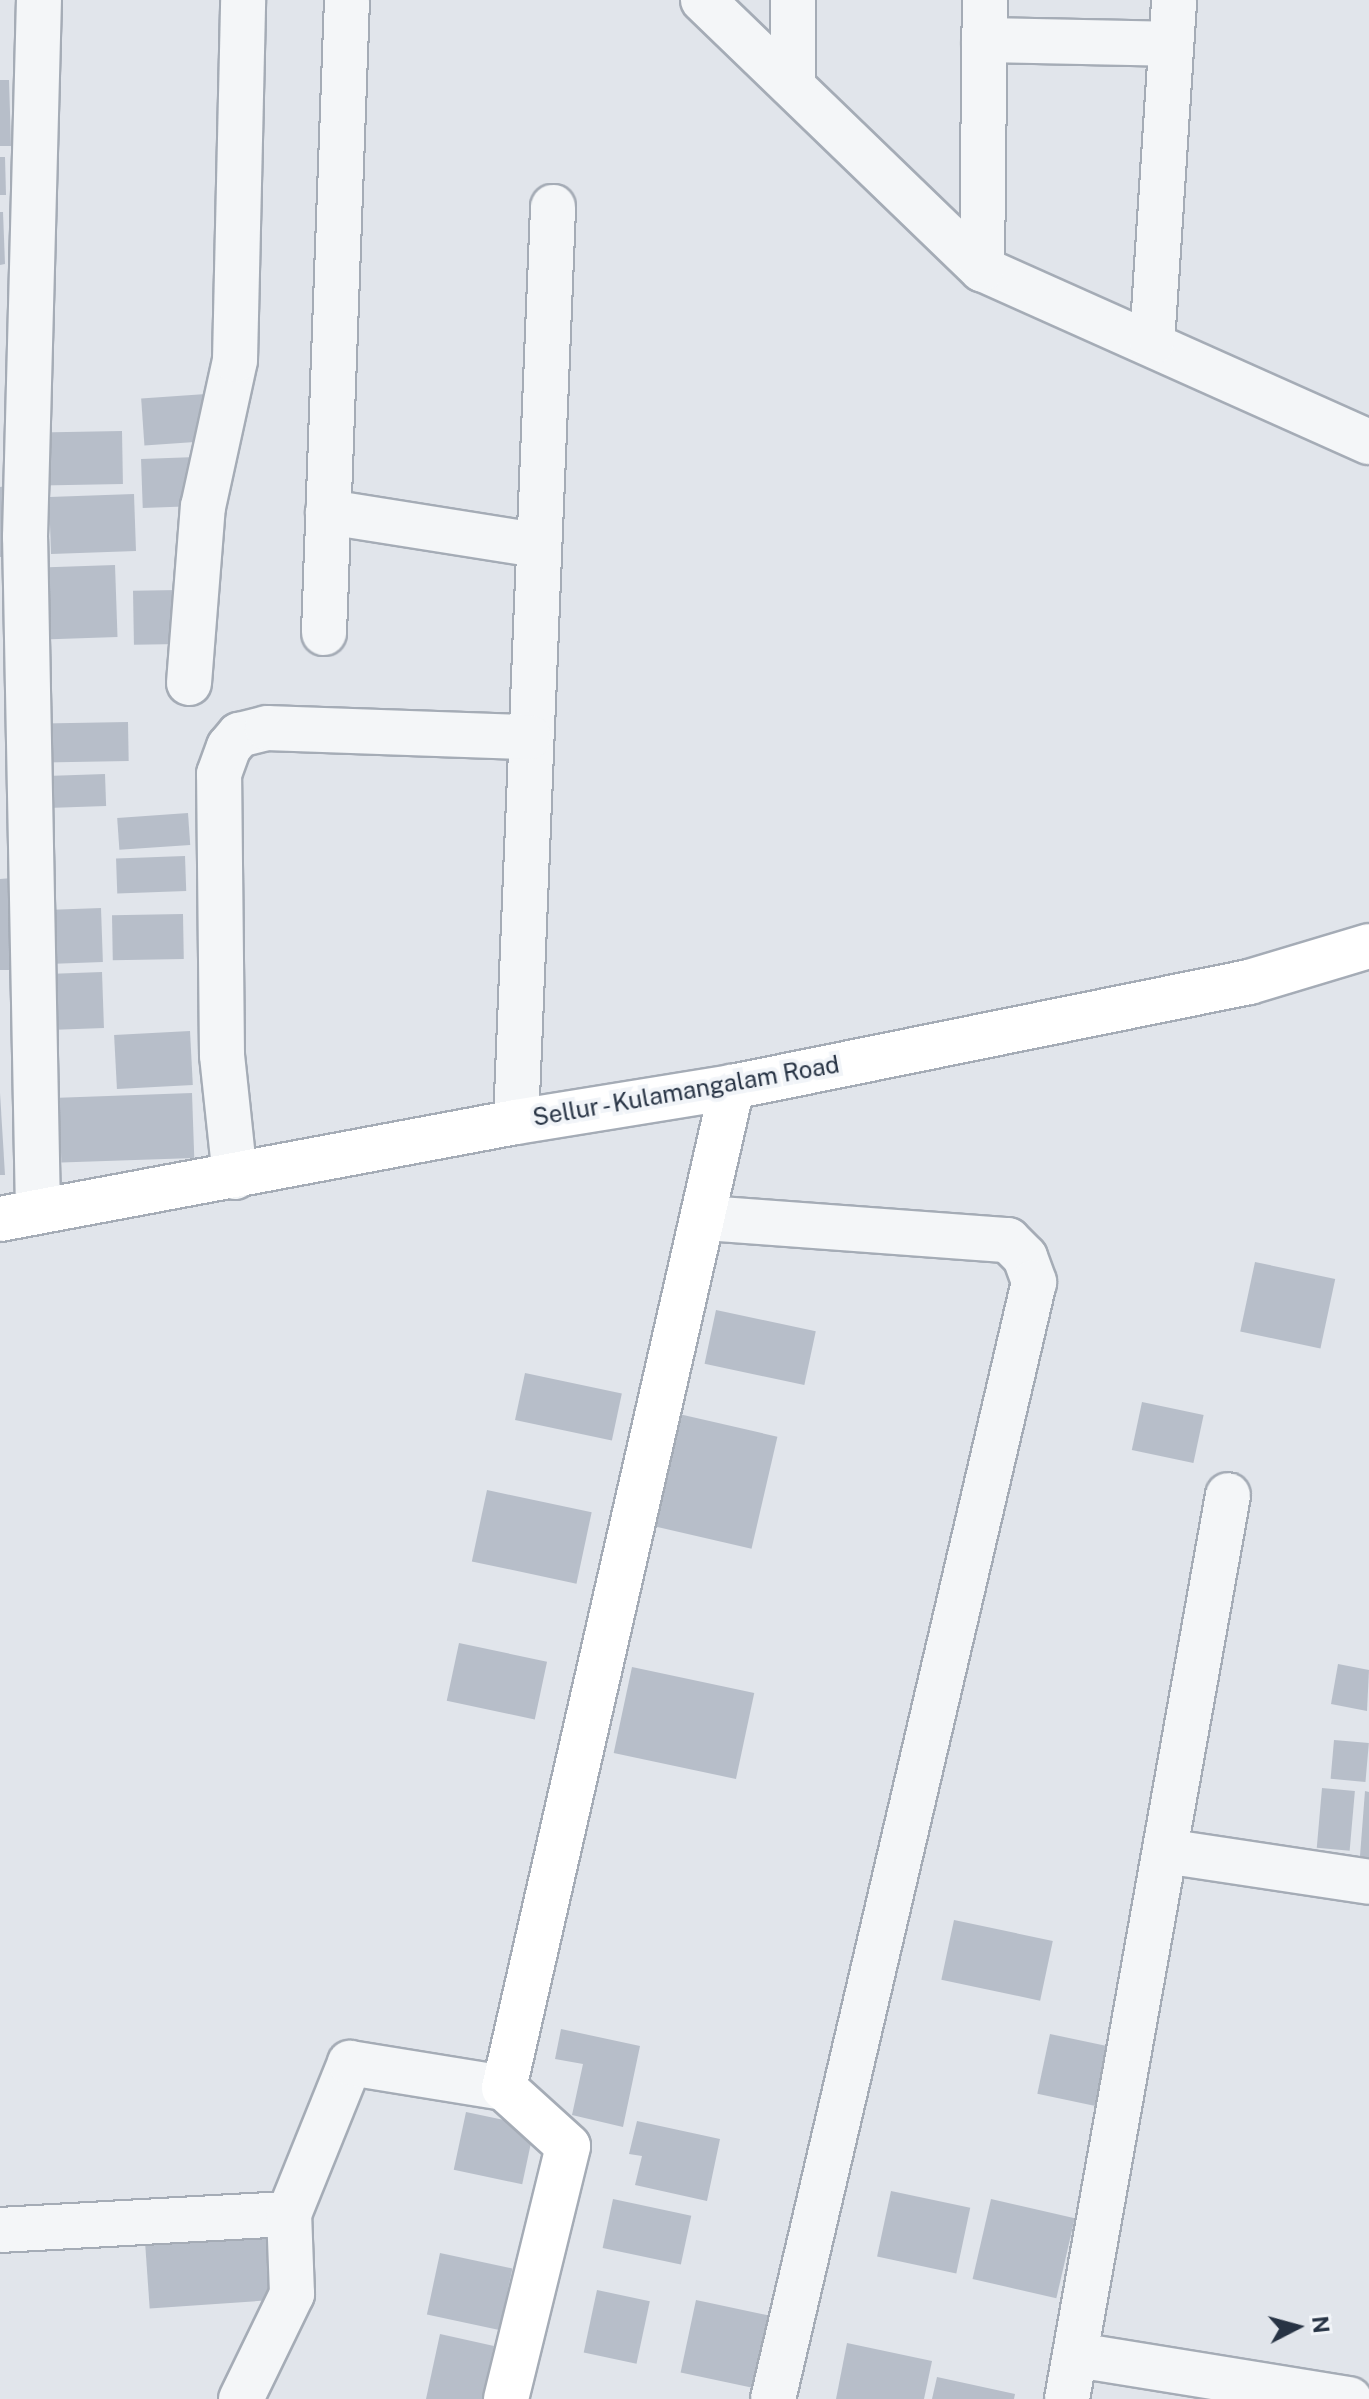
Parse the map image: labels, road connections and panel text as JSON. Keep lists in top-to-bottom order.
{
  "streets": {
    "street": ["Sellur - Kulamangalam Road"]
  },
  "north": "right"
}
